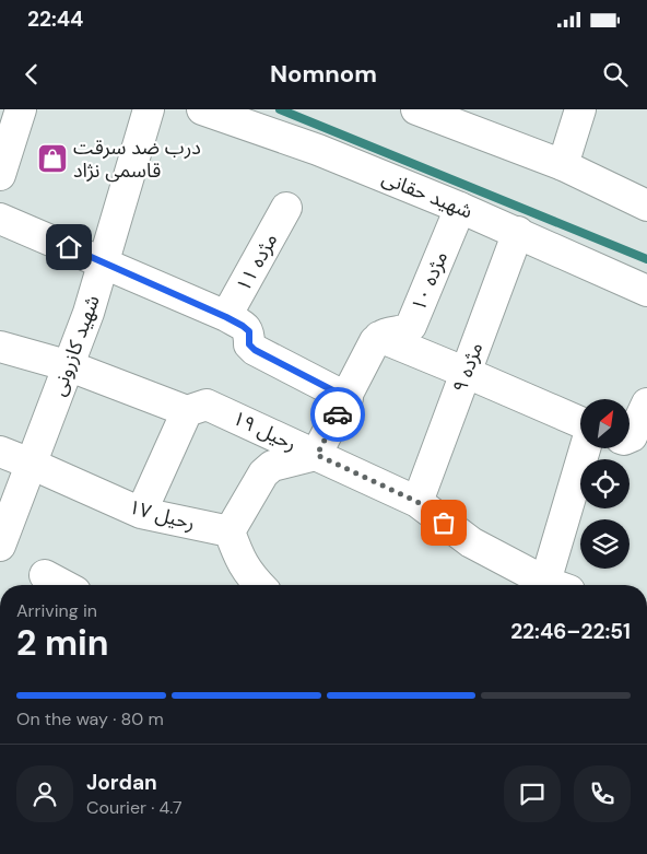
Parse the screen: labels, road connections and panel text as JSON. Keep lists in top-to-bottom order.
{
  "streets": {
    "street": [
      "شهید حقانی",
      "مژده ۱۱",
      "مژده ۱۰",
      "شهید کازرونی",
      "مژده ۹",
      "رحیل ۱۹",
      "رحیل ۱۷"
    ]
  },
  "crossings": [
    ["شهید حقانی", "مژده ۱۰"],
    ["شهید حقانی", "مژده ۹"],
    ["شهید کازرونی", "رحیل ۱۹"],
    ["شهید کازرونی", "رحیل ۱۷"],
    ["مژده ۹", "رحیل ۱۹"]
  ],
  "places": {
    "shop": ["درب ضد سرقت قاسمی نژاد"]
  },
  "north": "top right",
  "page": {
    "status": "22:44",
    "header": "Nomnom",
    "heading": ["2 min", "Arriving in", "22:46–22:51"],
    "panel": ["Jordan", "Courier · 4.7"],
    "bar": "On the way · 80 m"
  }
}
